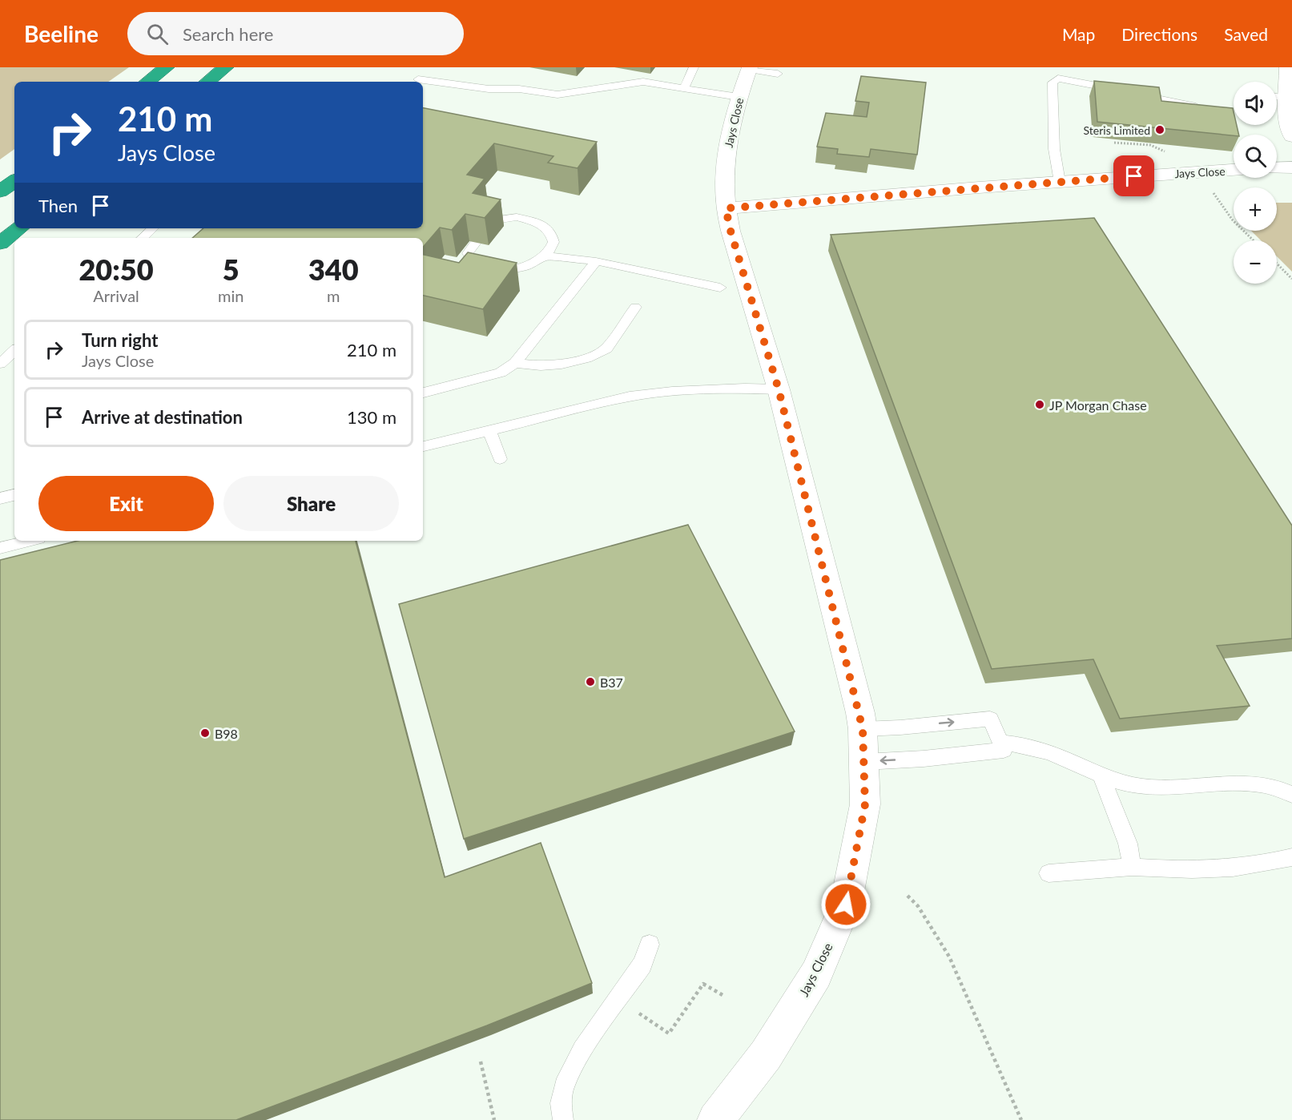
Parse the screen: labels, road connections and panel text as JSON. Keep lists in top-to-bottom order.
{
  "streets": {
    "street": ["Jays Close"]
  },
  "places": [
    "Steris Limited",
    "JP Morgan Chase",
    "B37",
    "B98"
  ],
  "page": {
    "header": "Beeline",
    "search": "Search here",
    "nav": ["Map", "Directions", "Saved"],
    "map_buttons": ["+", "−"],
    "turn": ["210 m", "Jays Close"],
    "then": "Then",
    "eta": [
      "20:50",
      "Arrival",
      "5",
      "min",
      "340",
      "m"
    ],
    "list": [
      {
        "name": "Turn right",
        "note": "Jays Close",
        "value": "210 m"
      },
      {
        "name": "Arrive at destination",
        "value": "130 m"
      }
    ],
    "buttons": ["Exit", "Share"]
  }
}
